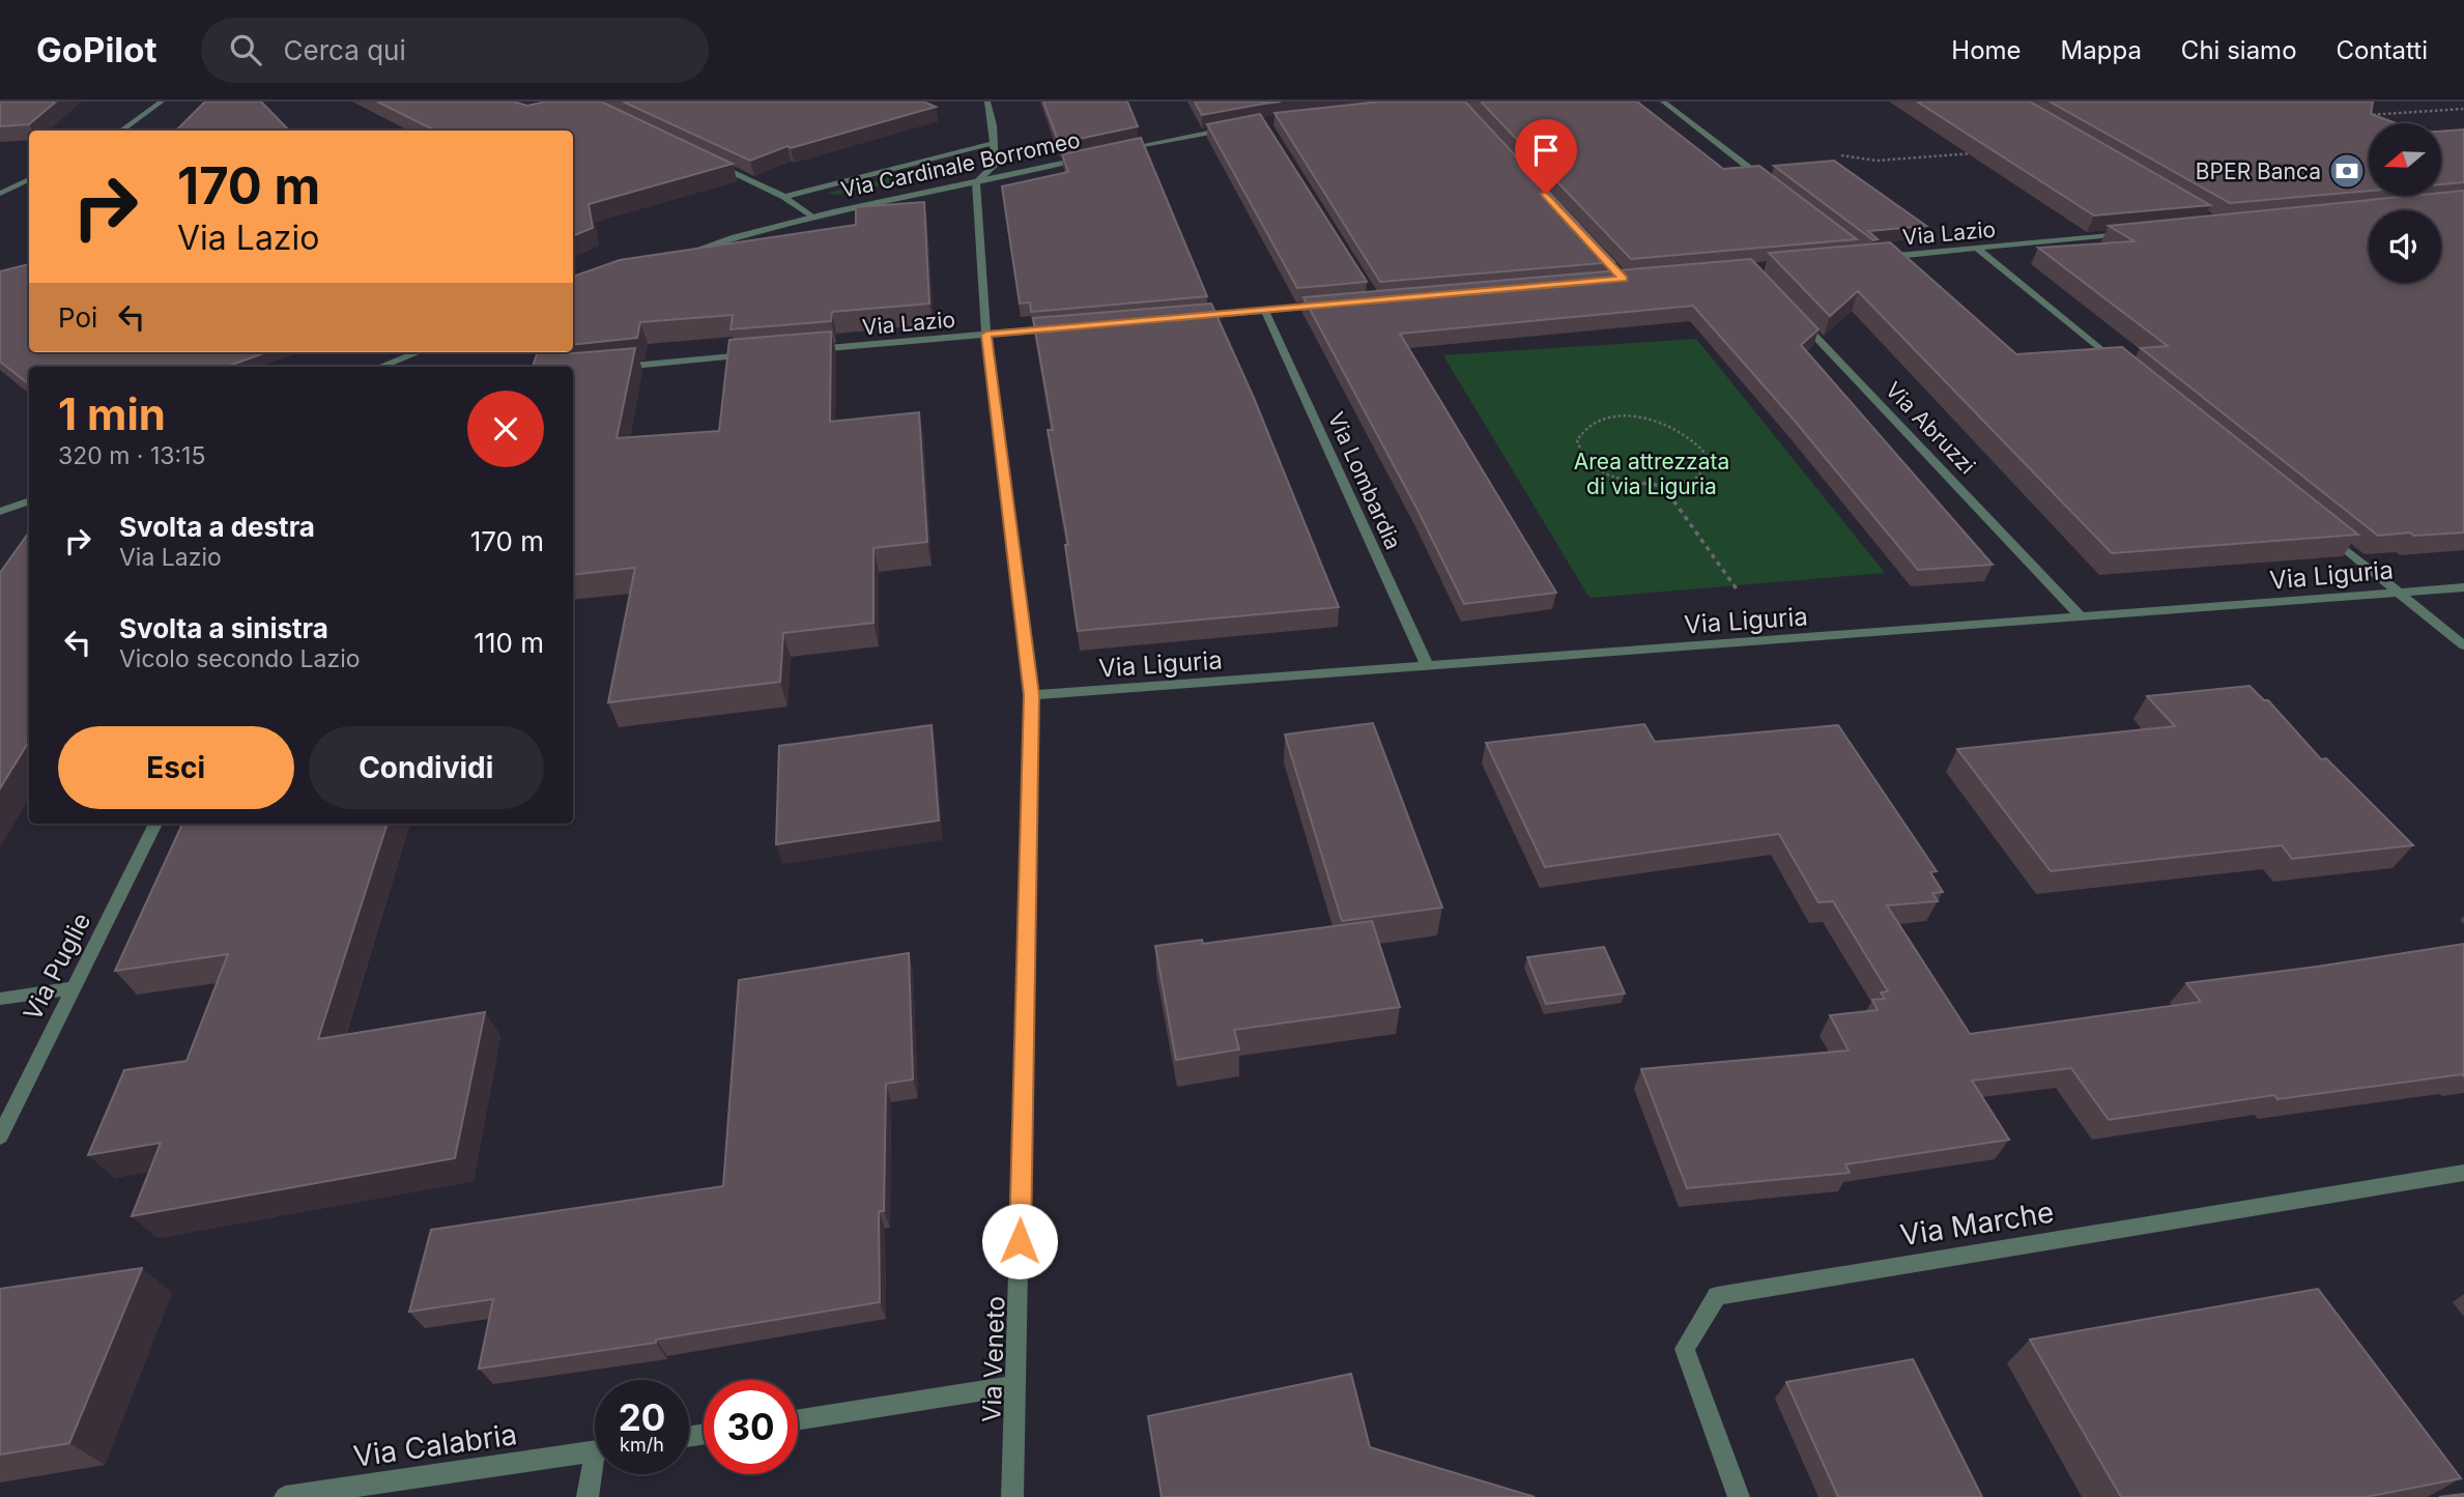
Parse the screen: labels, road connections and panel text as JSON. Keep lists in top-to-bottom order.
{
  "streets": {
    "street": [
      "Via Cardinale Borromeo",
      "Via Lazio",
      "Via Abruzzi",
      "Via Lombardia",
      "Via Liguria",
      "Via Puglie",
      "Via Marche",
      "Via Veneto",
      "Via Calabria"
    ]
  },
  "crossings": [
    ["Via Cardinale Borromeo", "Via Veneto"],
    ["Via Lazio", "Via Veneto"],
    ["Via Abruzzi", "Via Liguria"],
    ["Via Lombardia", "Via Liguria"],
    ["Via Liguria", "Via Veneto"]
  ],
  "parks": ["Area attrezzata di via Liguria"],
  "places": {
    "bank": ["BPER Banca"]
  },
  "north": "left",
  "page": {
    "header": "GoPilot",
    "search": "Cerca qui",
    "nav": [
      "Home",
      "Mappa",
      "Chi siamo",
      "Contatti"
    ],
    "turn": ["170 m", "Via Lazio"],
    "then": "Poi",
    "heading": ["1 min", "320 m · 13:15"],
    "list": [
      {
        "name": "Svolta a destra",
        "note": "Via Lazio",
        "value": "170 m"
      },
      {
        "name": "Svolta a sinistra",
        "note": "Vicolo secondo Lazio",
        "value": "110 m"
      }
    ],
    "buttons": ["Esci", "Condividi"],
    "speed": "20 km/h",
    "limit": "30"
  }
}
